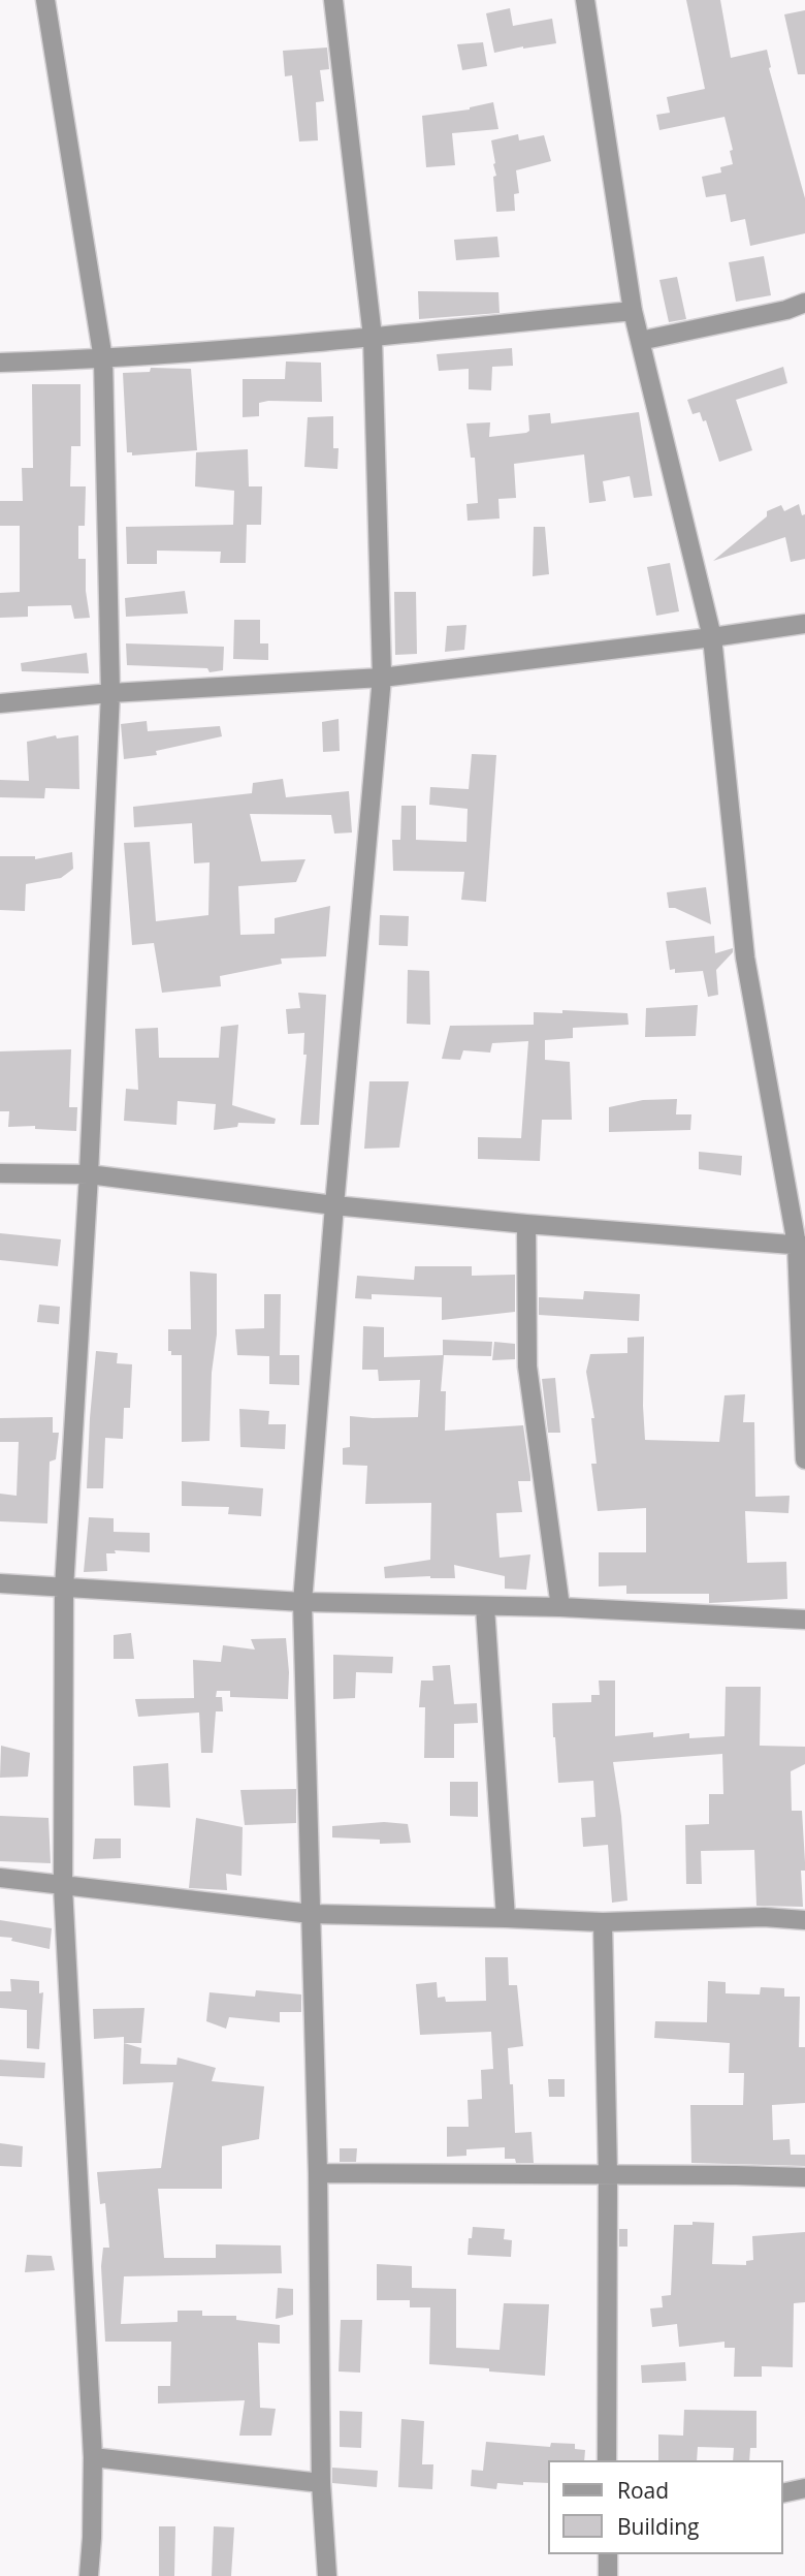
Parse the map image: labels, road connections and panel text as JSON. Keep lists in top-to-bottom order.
{
  "legend": ["Road", "Building"]
}
